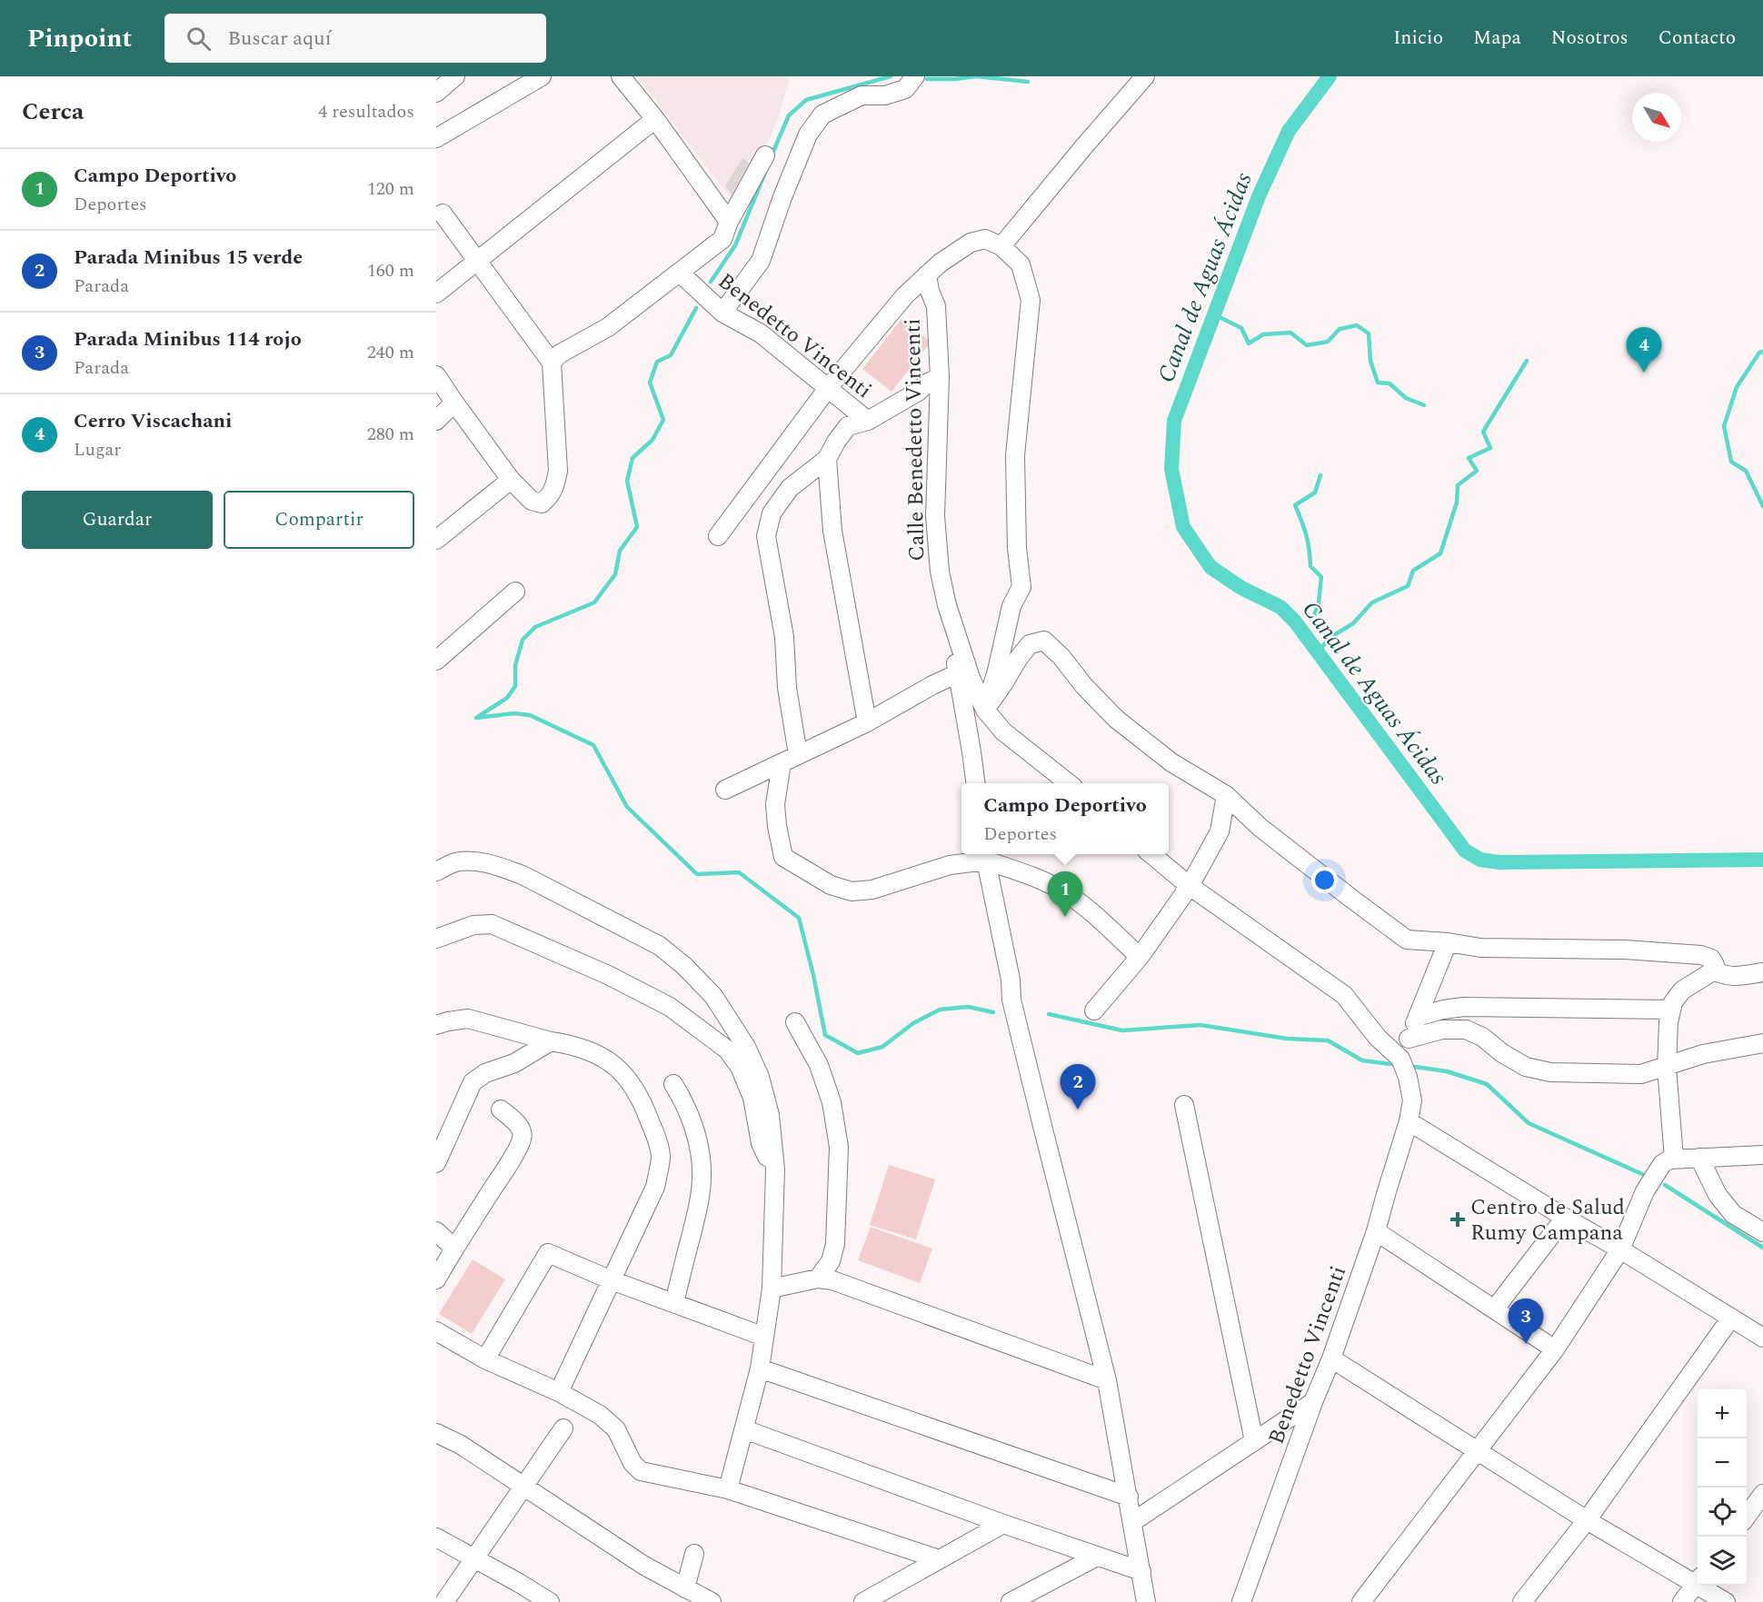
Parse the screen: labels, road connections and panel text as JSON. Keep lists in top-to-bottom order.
{
  "streets": {
    "street": ["Benedetto Vincenti", "Calle Benedetto Vincenti"]
  },
  "crossings": [
    ["Benedetto Vincenti", "Calle Benedetto Vincenti"]
  ],
  "water": ["Canal de Aguas Ácidas"],
  "places": {
    "health": ["Centro de Salud Rumy Campana"]
  },
  "north": "bottom right",
  "page": {
    "header": "Pinpoint",
    "search": "Buscar aquí",
    "nav": [
      "Inicio",
      "Mapa",
      "Nosotros",
      "Contacto"
    ],
    "heading": ["Cerca", "4 resultados"],
    "list": [
      {
        "mark": "1",
        "name": "Campo Deportivo",
        "note": "Deportes",
        "value": "120 m"
      },
      {
        "mark": "2",
        "name": "Parada Minibus 15 verde",
        "note": "Parada",
        "value": "160 m"
      },
      {
        "mark": "3",
        "name": "Parada Minibus 114 rojo",
        "note": "Parada",
        "value": "240 m"
      },
      {
        "mark": "4",
        "name": "Cerro Viscachani",
        "note": "Lugar",
        "value": "280 m"
      }
    ],
    "pins": [
      "4",
      "1",
      "2",
      "3"
    ],
    "buttons": ["Guardar", "Compartir"],
    "popup": ["Campo Deportivo", "Deportes"],
    "map_buttons": ["+", "−"]
  }
}
